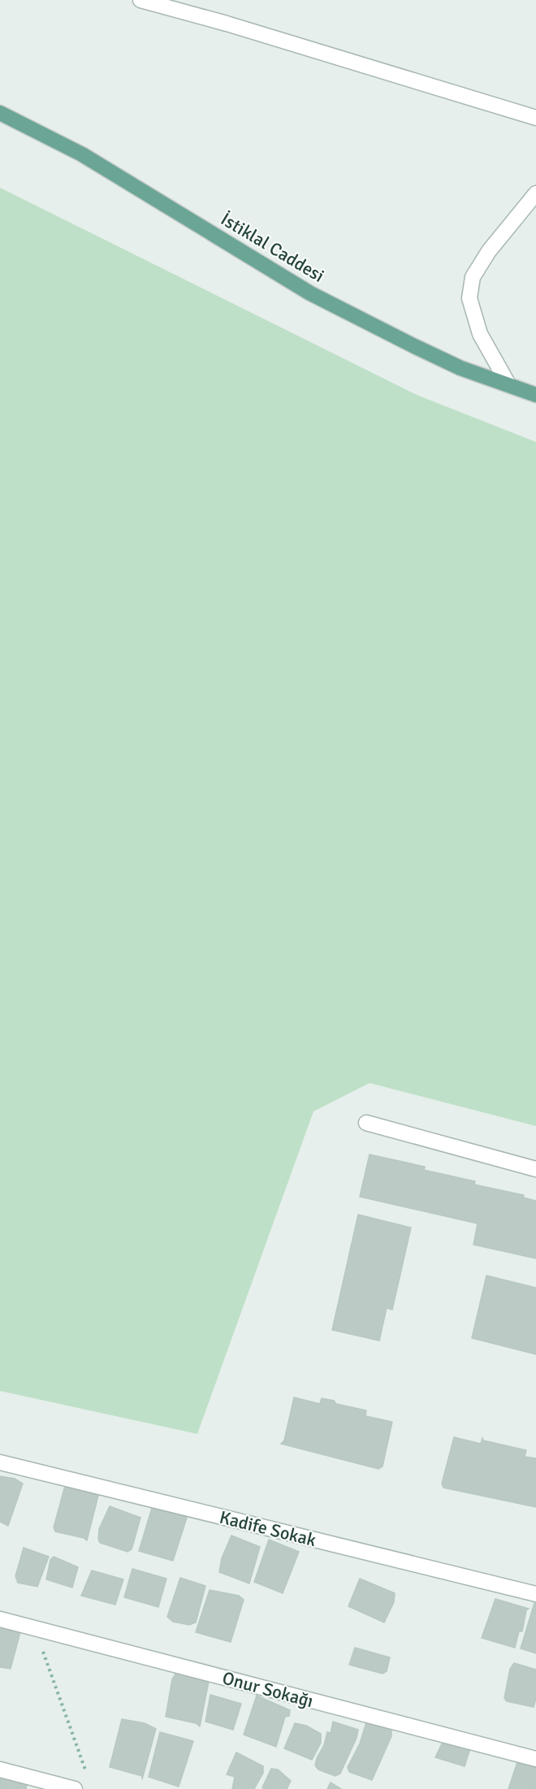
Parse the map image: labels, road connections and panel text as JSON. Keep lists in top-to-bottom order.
{
  "streets": {
    "main road": ["İstiklal Caddesi"],
    "street": ["Kadife Sokak", "Onur Sokağı"]
  }
}
